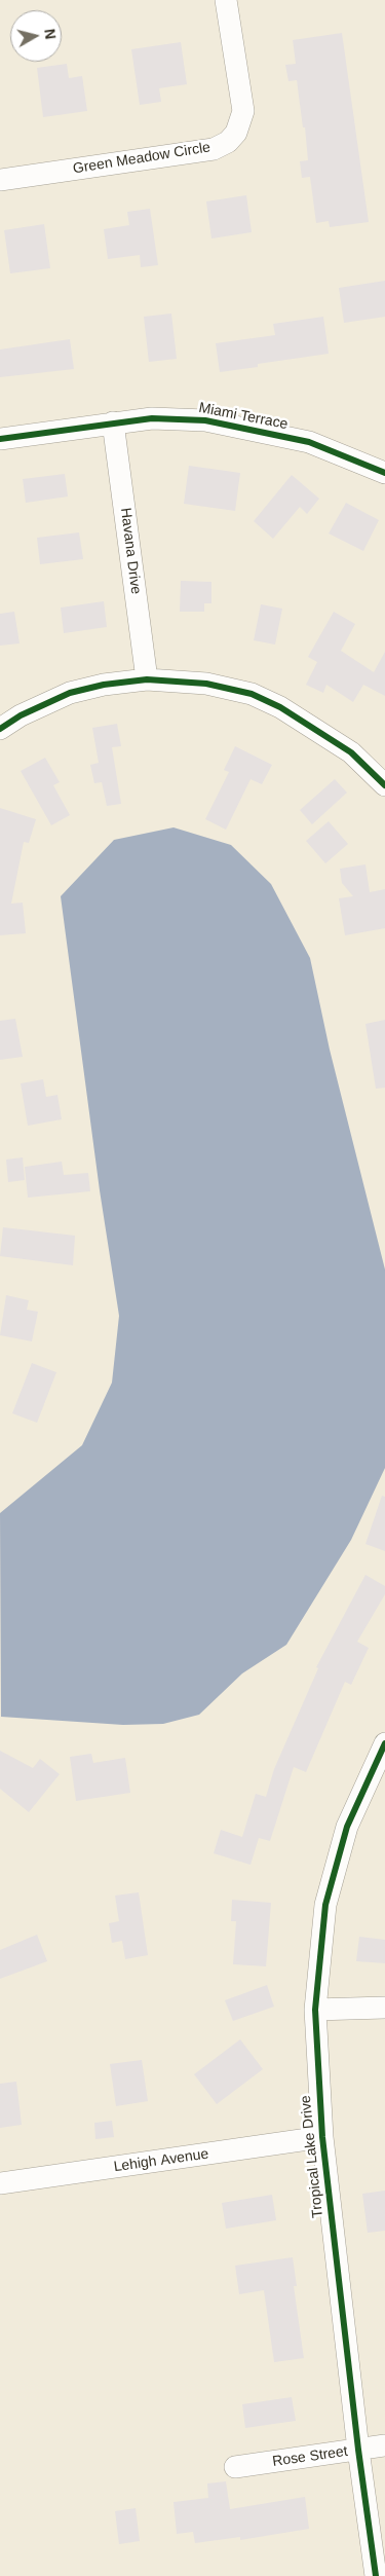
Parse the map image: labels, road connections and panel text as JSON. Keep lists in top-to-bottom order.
{
  "streets": {
    "street": [
      "Green Meadow Circle",
      "Miami Terrace",
      "Havana Drive",
      "Tropical Lake Drive",
      "Lehigh Avenue",
      "Rose Street"
    ]
  },
  "crossings": [
    ["Miami Terrace", "Havana Drive"],
    ["Tropical Lake Drive", "Lehigh Avenue"],
    ["Tropical Lake Drive", "Rose Street"]
  ],
  "north": "right"
}
